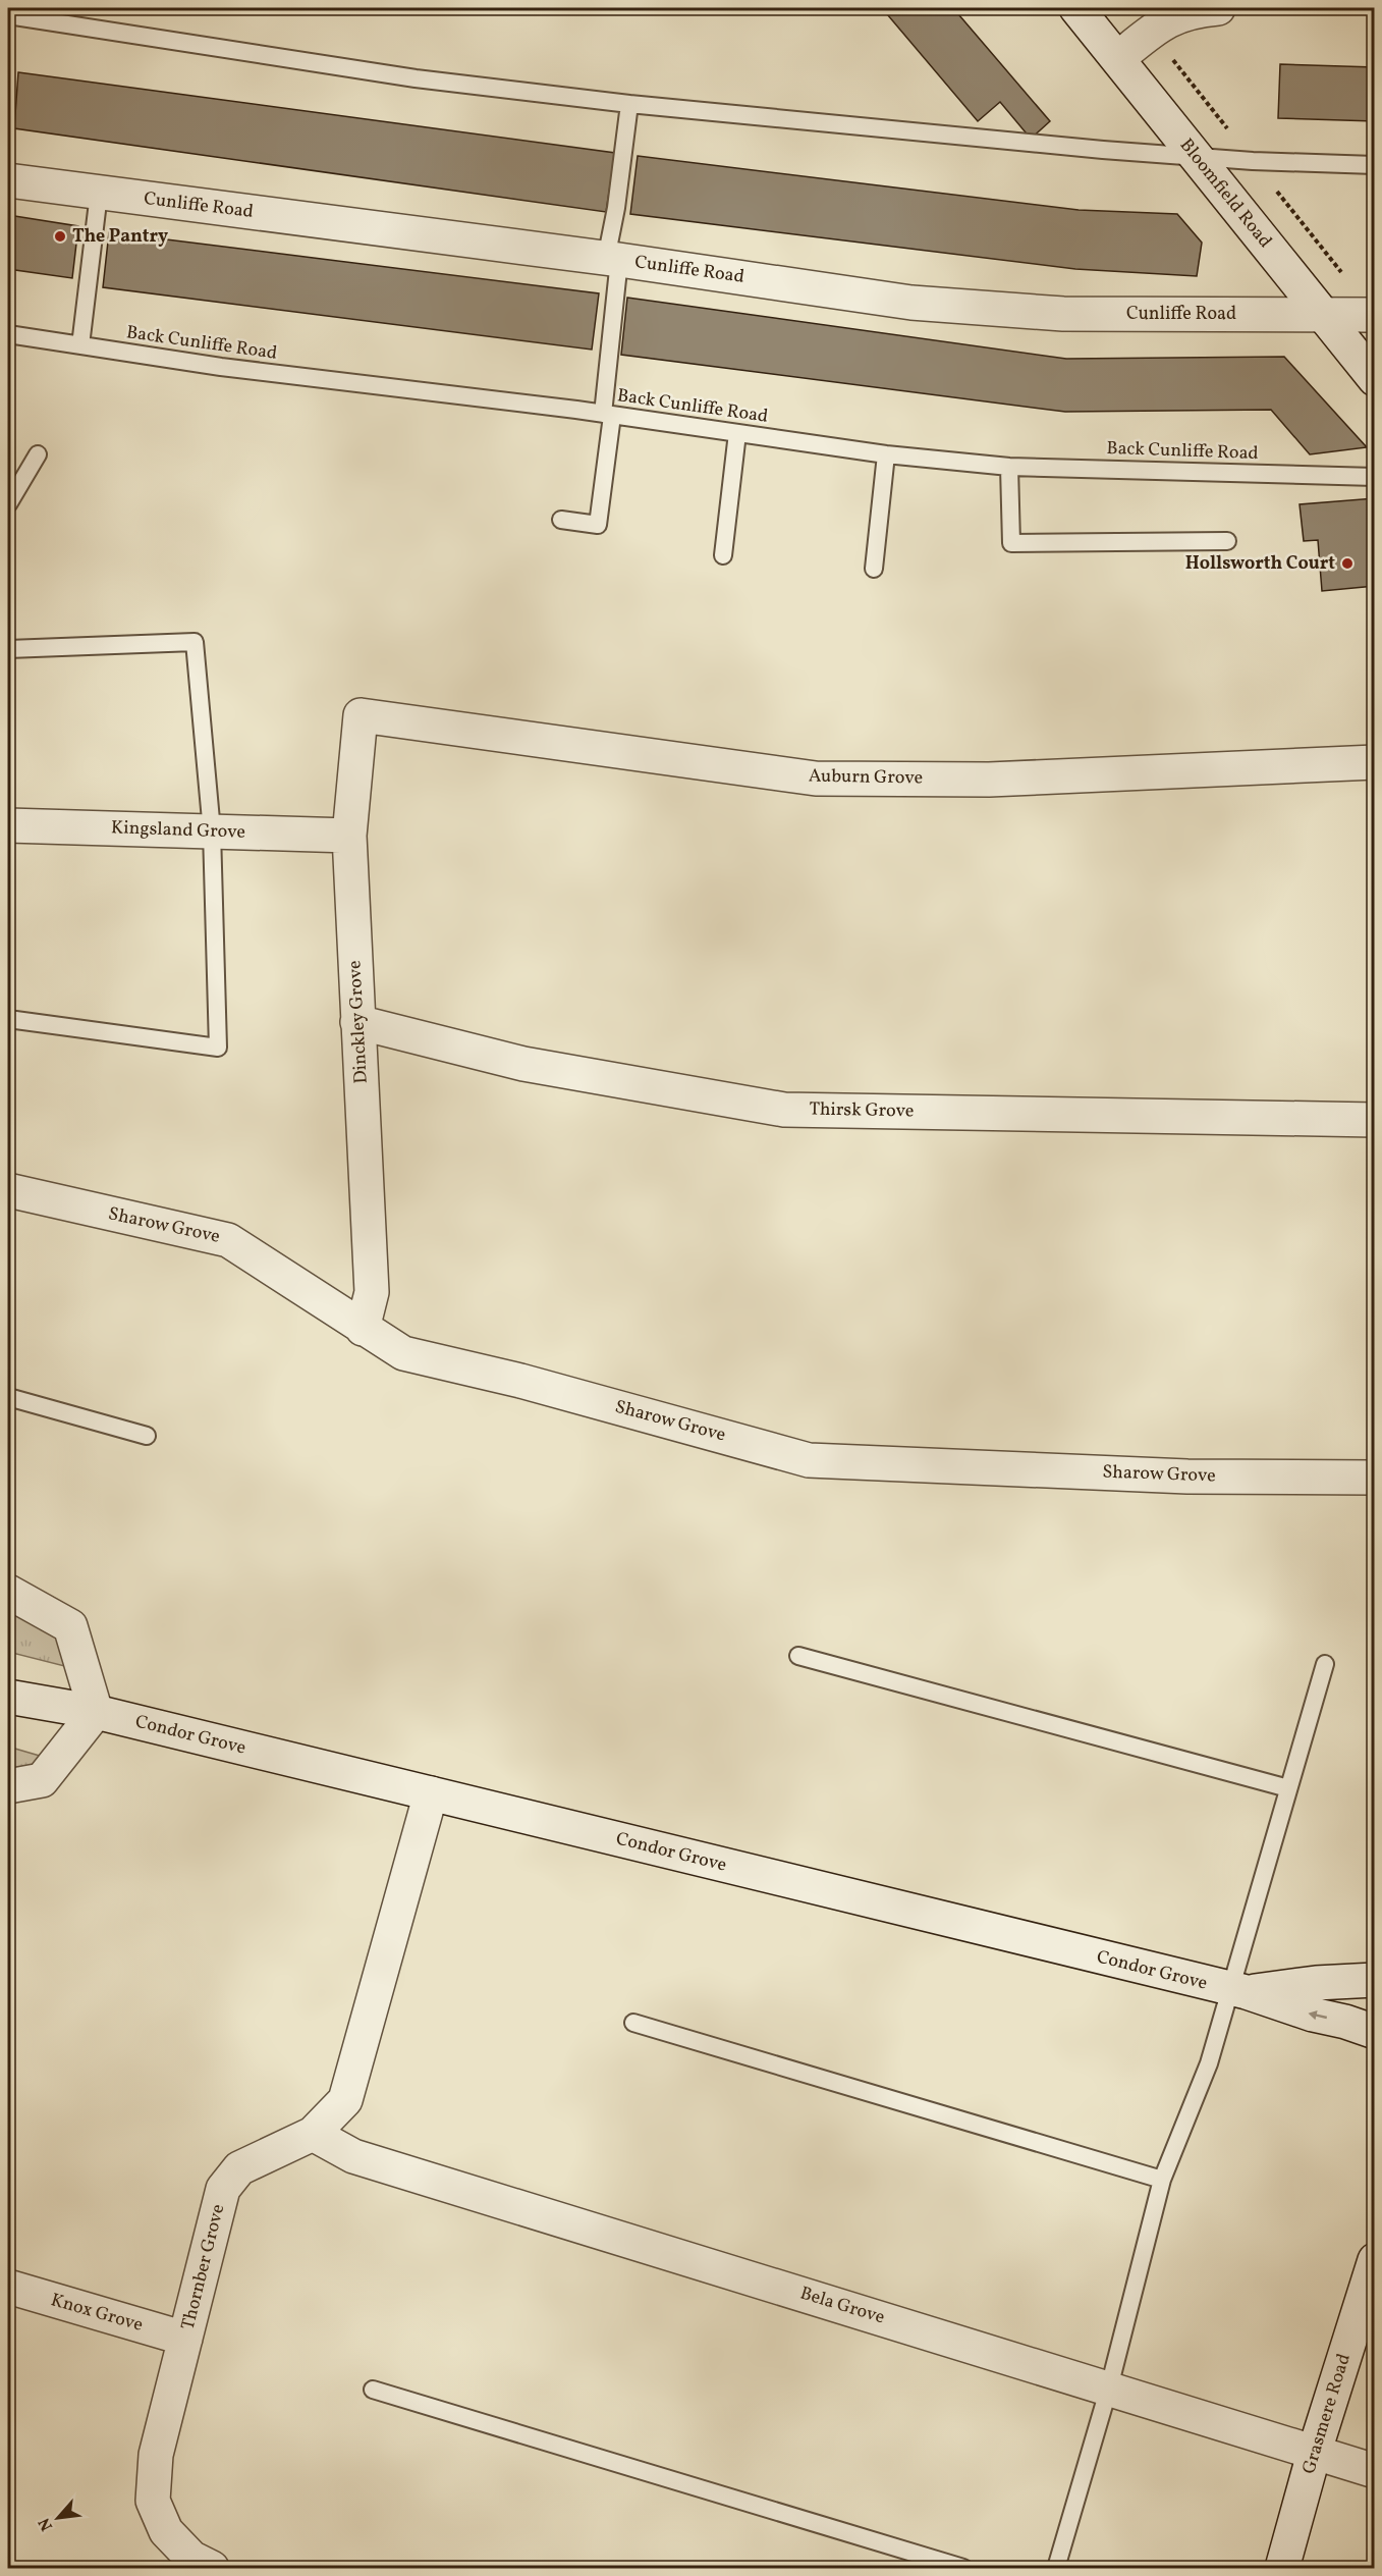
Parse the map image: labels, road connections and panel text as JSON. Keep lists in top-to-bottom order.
{
  "streets": {
    "street": [
      "Bloomfield Road",
      "Cunliffe Road",
      "Auburn Grove",
      "Kingsland Grove",
      "Dinckley Grove",
      "Thirsk Grove",
      "Sharow Grove",
      "Condor Grove",
      "Thornber Grove",
      "Bela Grove",
      "Knox Grove",
      "Grasmere Road"
    ],
    "lane": ["Back Cunliffe Road"]
  },
  "crossings": [
    ["Bloomfield Road", "Cunliffe Road"],
    ["Auburn Grove", "Dinckley Grove"],
    ["Kingsland Grove", "Dinckley Grove"],
    ["Dinckley Grove", "Thirsk Grove"],
    ["Dinckley Grove", "Sharow Grove"],
    ["Condor Grove", "Thornber Grove"],
    ["Thornber Grove", "Bela Grove"],
    ["Thornber Grove", "Knox Grove"],
    ["Bela Grove", "Grasmere Road"]
  ],
  "places": ["The Pantry", "Hollsworth Court"],
  "north": "bottom left"
}
